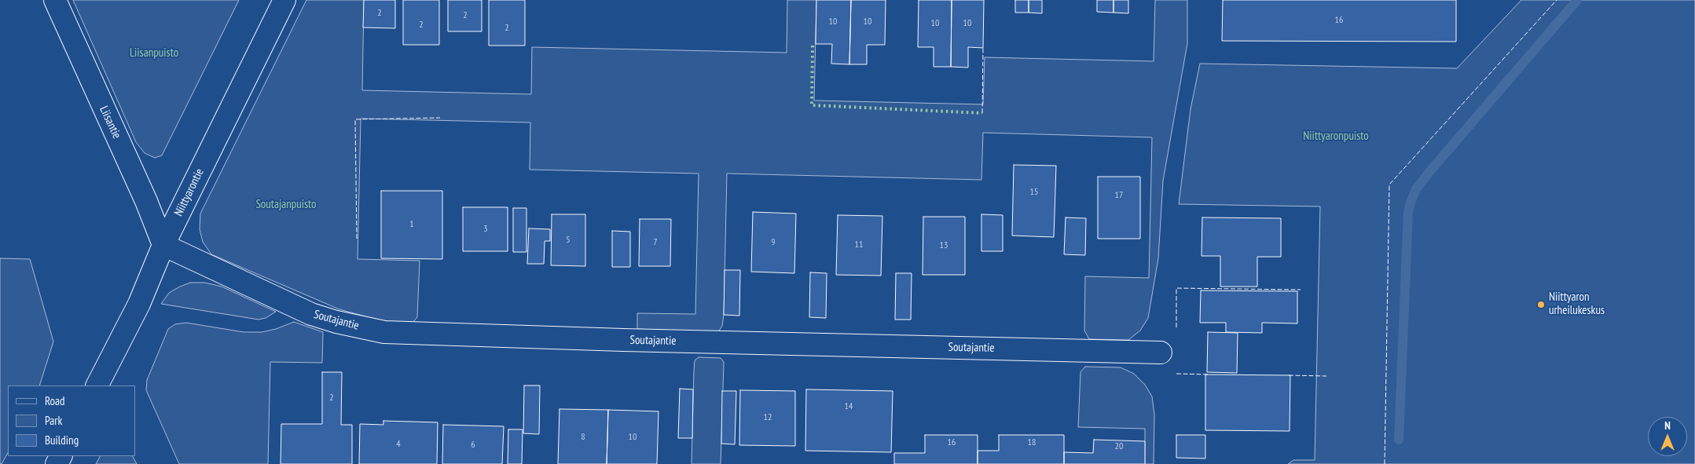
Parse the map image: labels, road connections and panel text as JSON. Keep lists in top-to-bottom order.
{
  "streets": {
    "street": ["Liisantie", "Niittyarontie", "Soutajantie"]
  },
  "crossings": [
    ["Liisantie", "Niittyarontie"],
    ["Liisantie", "Soutajantie"],
    ["Niittyarontie", "Soutajantie"]
  ],
  "parks": ["Liisanpuisto", "Niittyaronpuisto", "Soutajanpuisto"],
  "places": ["Niittyaron urheilukeskus"],
  "house_numbers": [
    "2",
    "2",
    "16",
    "10",
    "10",
    "10",
    "10",
    "2",
    "2",
    "15",
    "17",
    "1",
    "3",
    "5",
    "7",
    "9",
    "11",
    "13",
    "2",
    "14",
    "12",
    "8",
    "10",
    "16",
    "18",
    "4",
    "6",
    "20"
  ],
  "legend": ["Road", "Park", "Building"],
  "north": "top"
}
